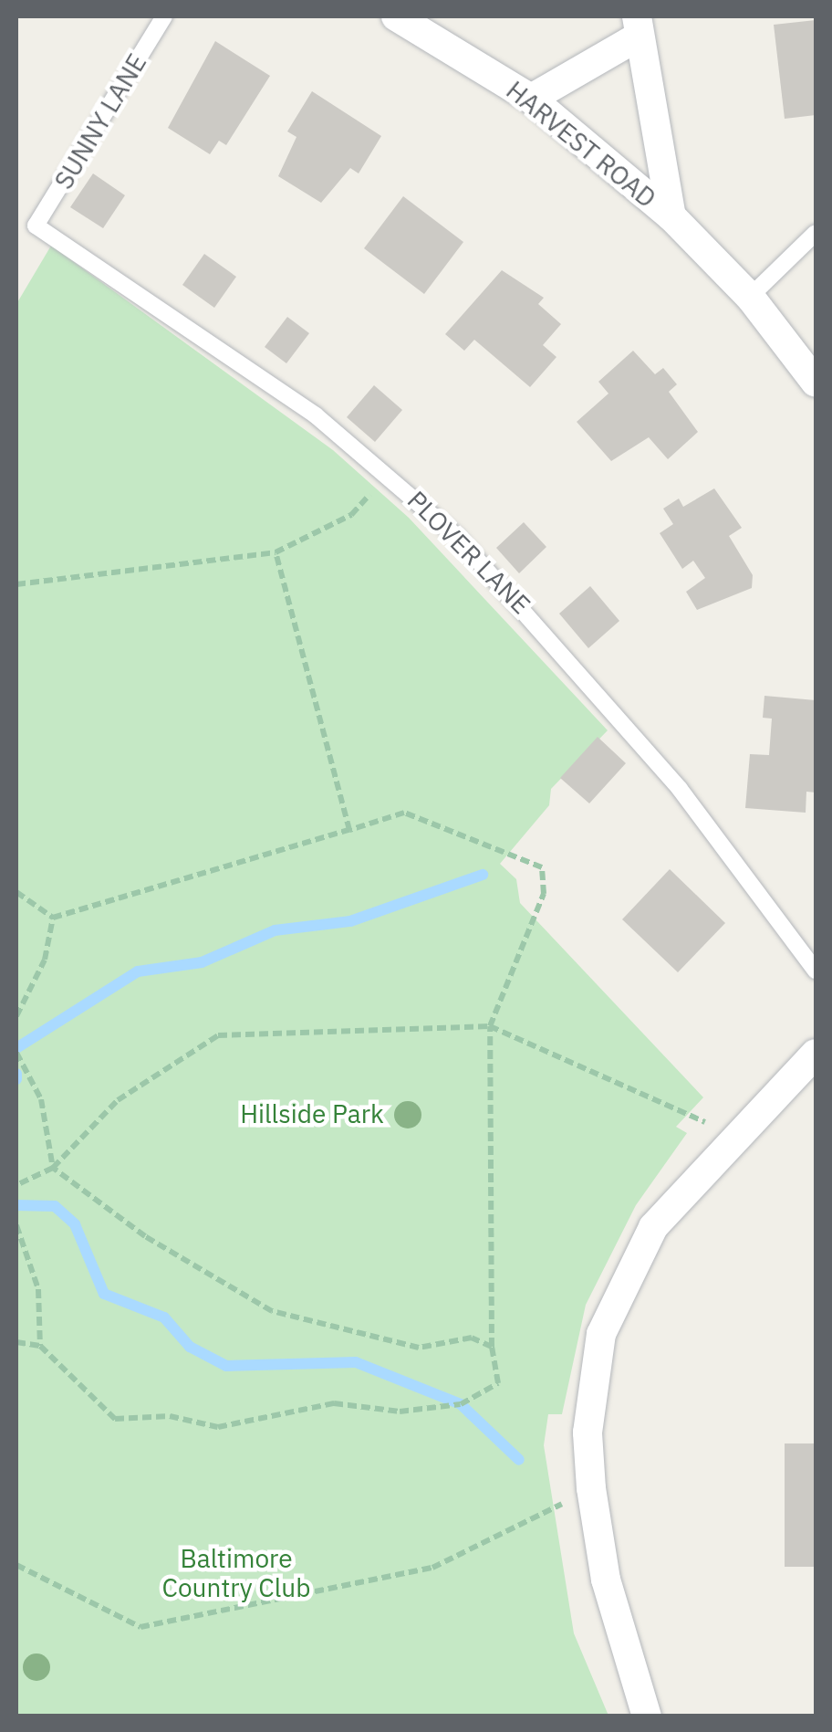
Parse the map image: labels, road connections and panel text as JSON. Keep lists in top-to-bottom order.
{
  "streets": {
    "street": ["HARVEST ROAD"],
    "lane": ["SUNNY LANE", "PLOVER LANE"]
  },
  "crossings": [
    ["SUNNY LANE", "PLOVER LANE"]
  ],
  "parks": ["Hillside Park", "Baltimore Country Club"]
}
